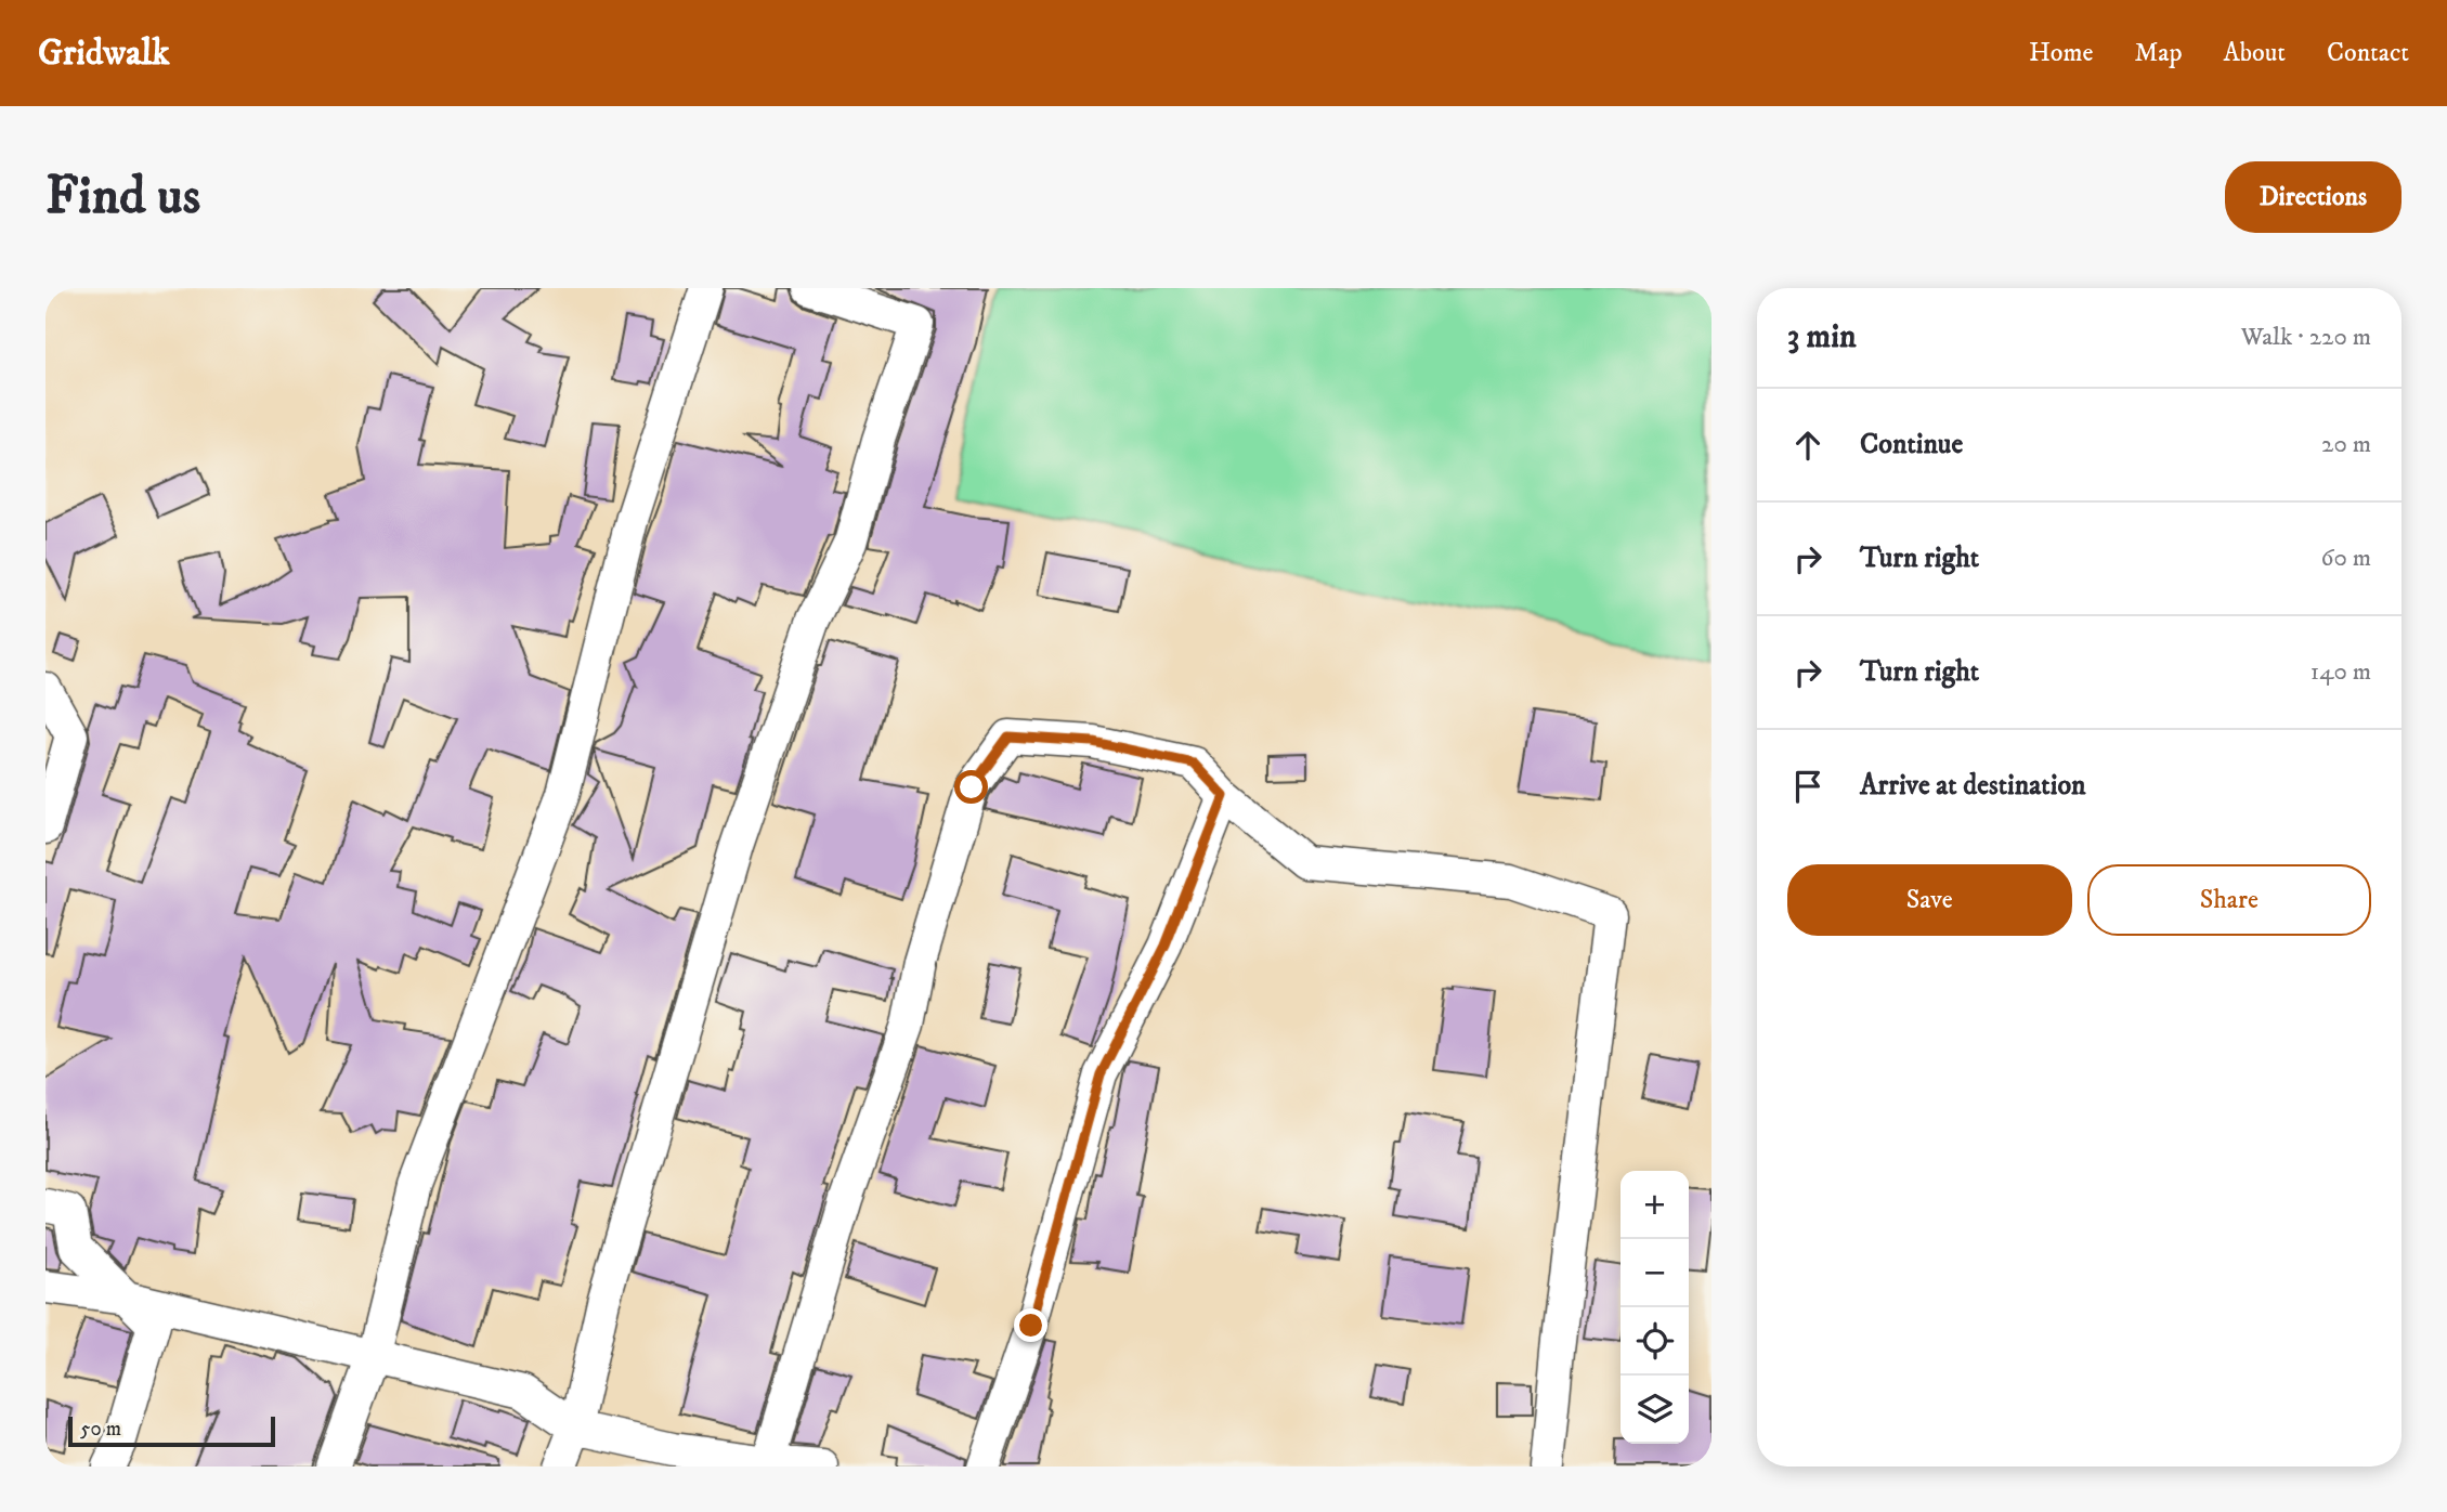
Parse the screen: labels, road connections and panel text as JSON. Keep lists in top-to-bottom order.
{
  "scale_bar": "50 m",
  "page": {
    "header": "Gridwalk",
    "nav": [
      "Home",
      "Map",
      "About",
      "Contact"
    ],
    "buttons": [
      "Directions",
      ["Save", "Share"]
    ],
    "title": "Find us",
    "heading": ["3 min", "Walk · 220 m"],
    "list": [
      ["Continue", "20 m"],
      ["Turn right", "60 m"],
      ["Turn right", "140 m"],
      "Arrive at destination"
    ],
    "map_buttons": ["+", "−"],
    "scale": "50 m"
  }
}
